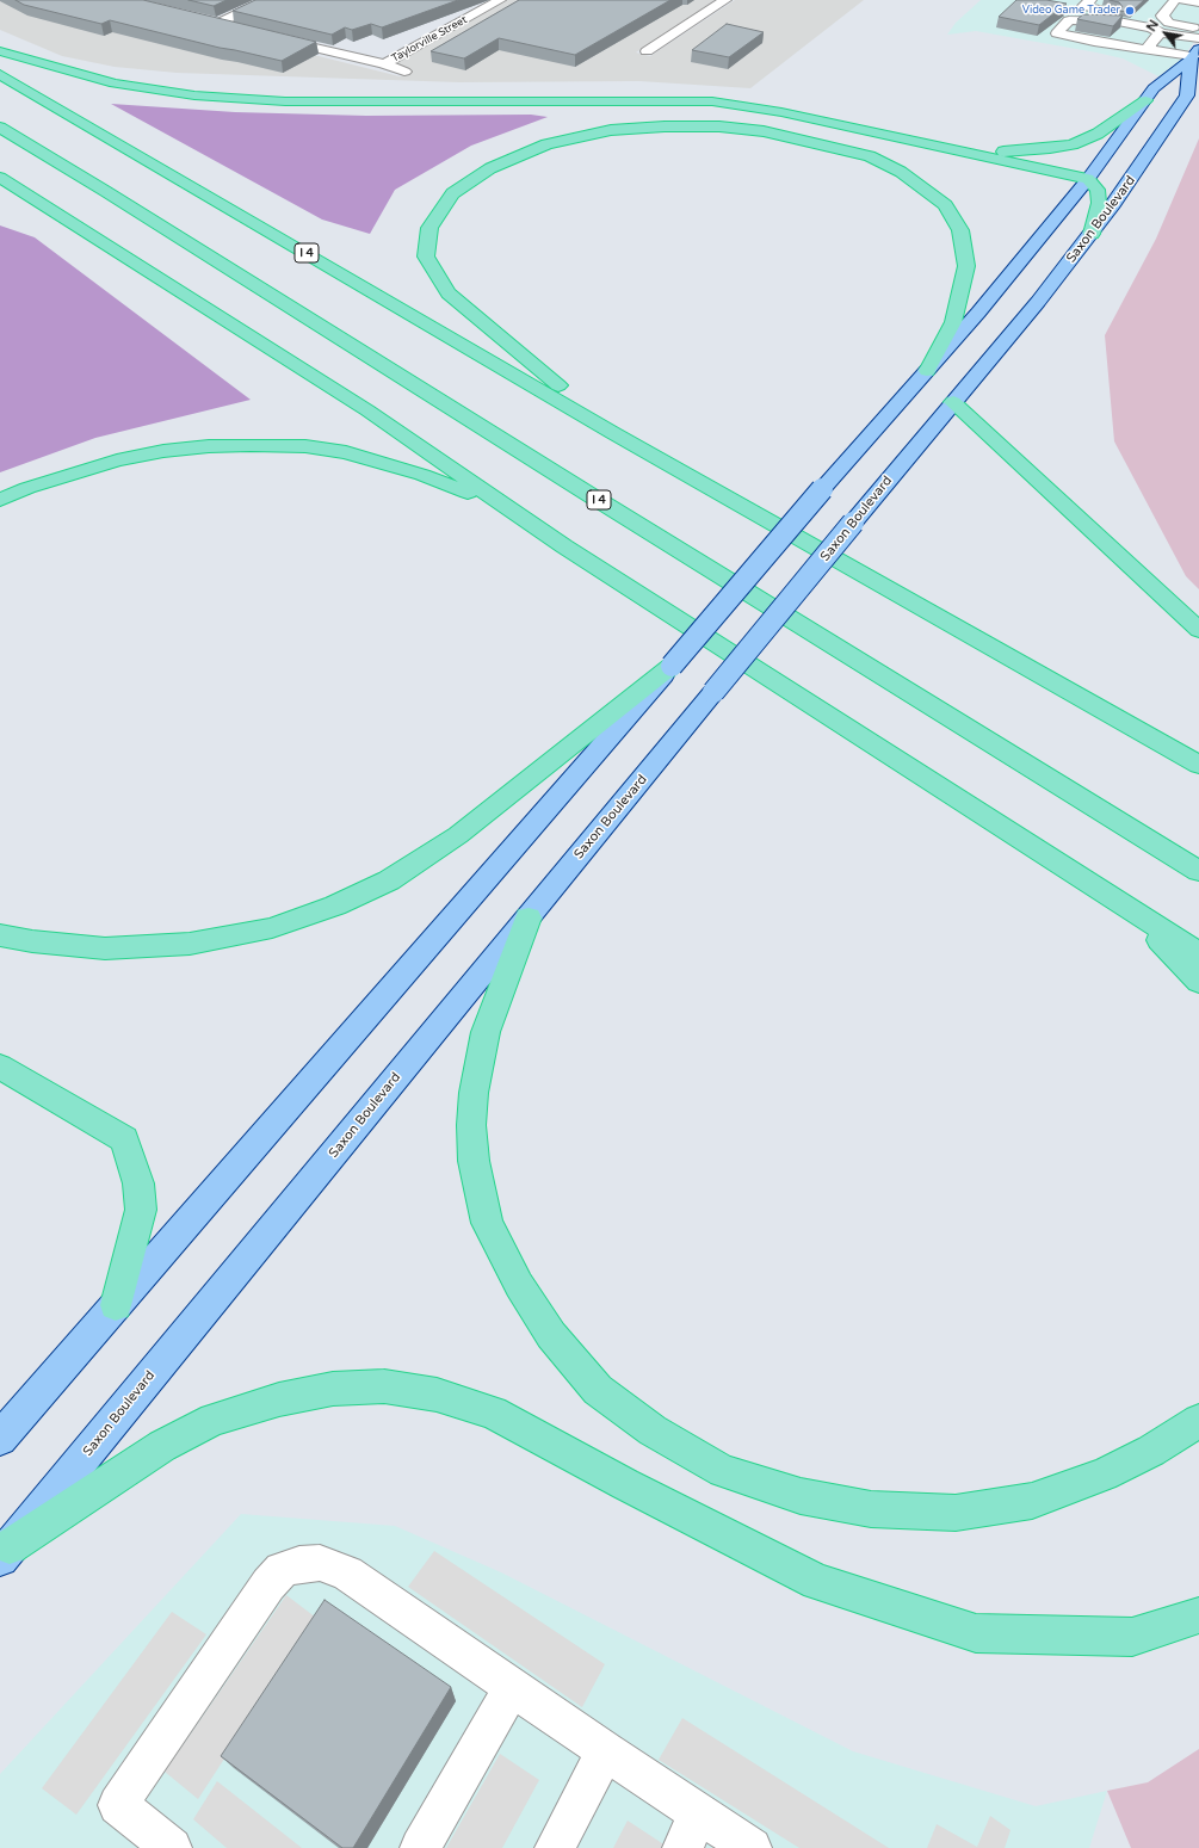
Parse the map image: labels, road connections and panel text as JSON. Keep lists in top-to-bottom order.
{
  "streets": {
    "highway": ["I 4"],
    "main road": ["Saxon Boulevard"],
    "street": ["Taylorville Street"]
  },
  "places": ["Video Game Trader"],
  "north": "top left"
}
